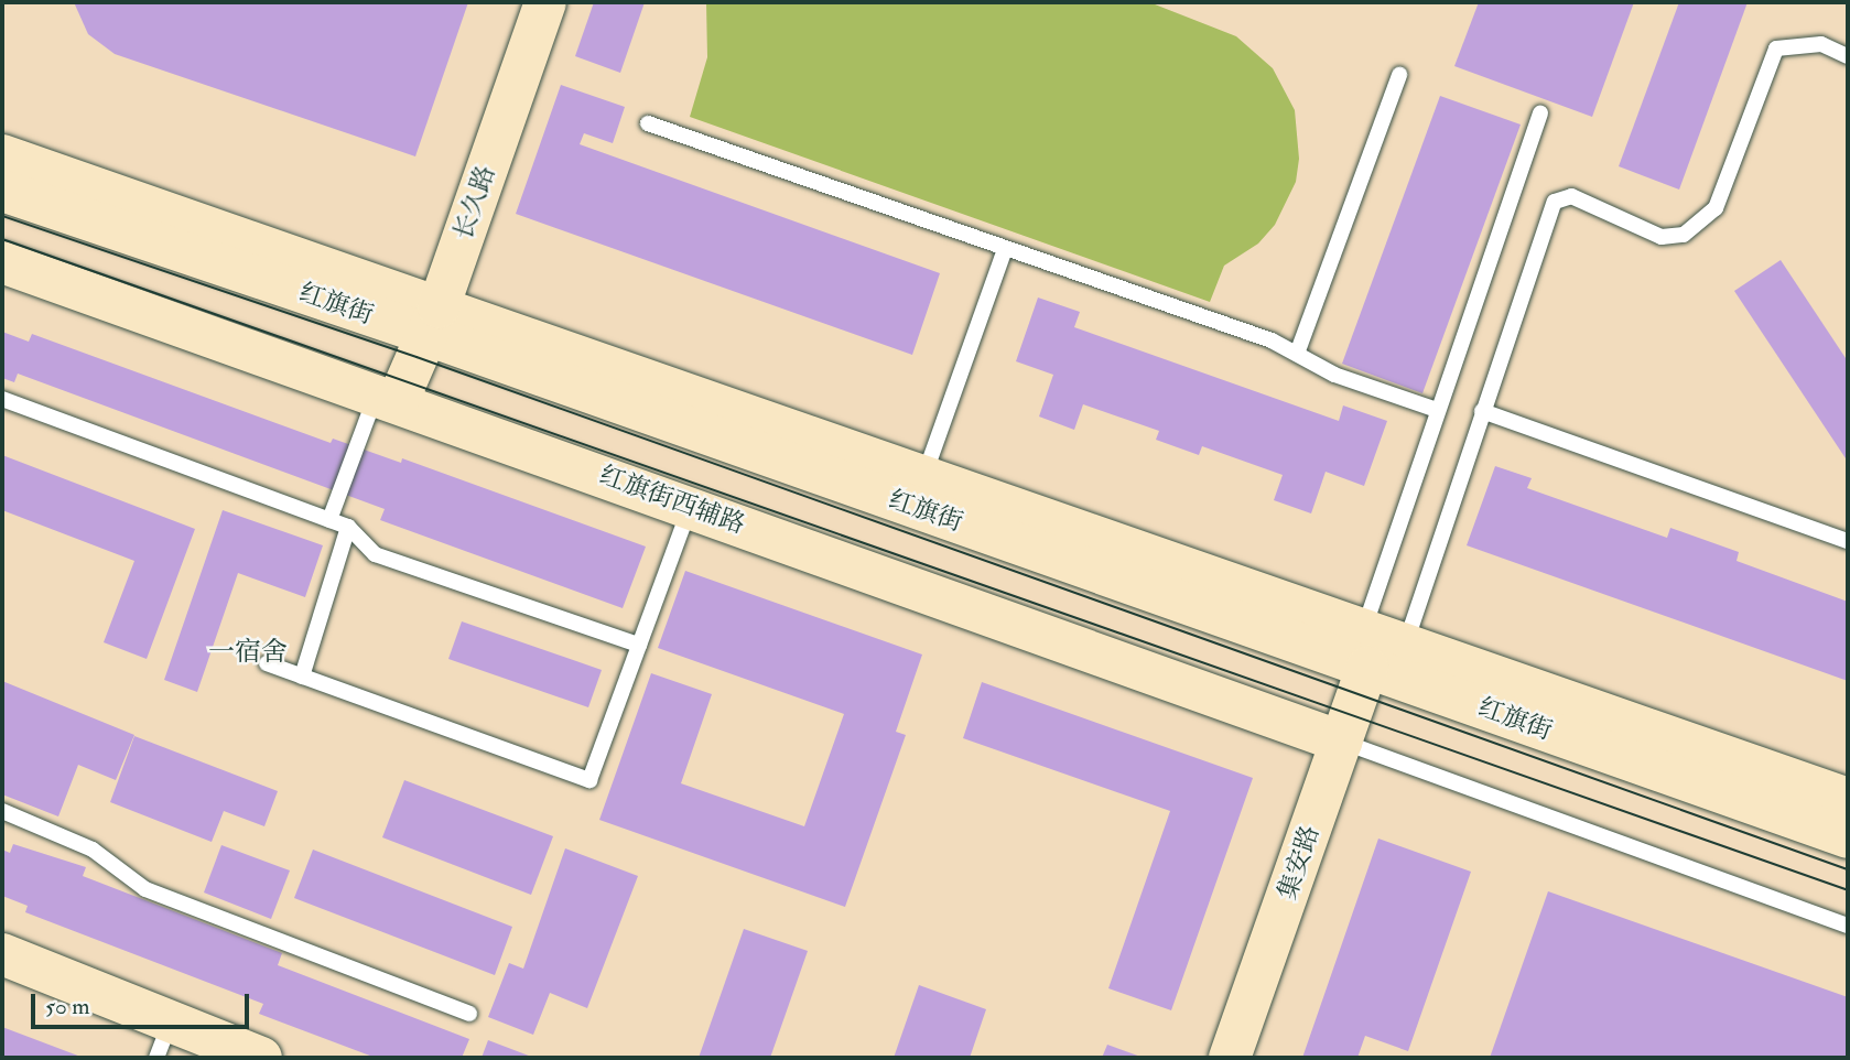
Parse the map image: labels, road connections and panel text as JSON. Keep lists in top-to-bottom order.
{
  "streets": {
    "main road": [
      "长久路",
      "红旗街",
      "红旗街西辅路",
      "集安路"
    ]
  },
  "crossings": [
    ["长久路", "红旗街"],
    ["长久路", "红旗街西辅路"],
    ["红旗街", "集安路"],
    ["红旗街西辅路", "集安路"]
  ],
  "districts": ["一宿舍"],
  "scale_bar": "50 m"
}
